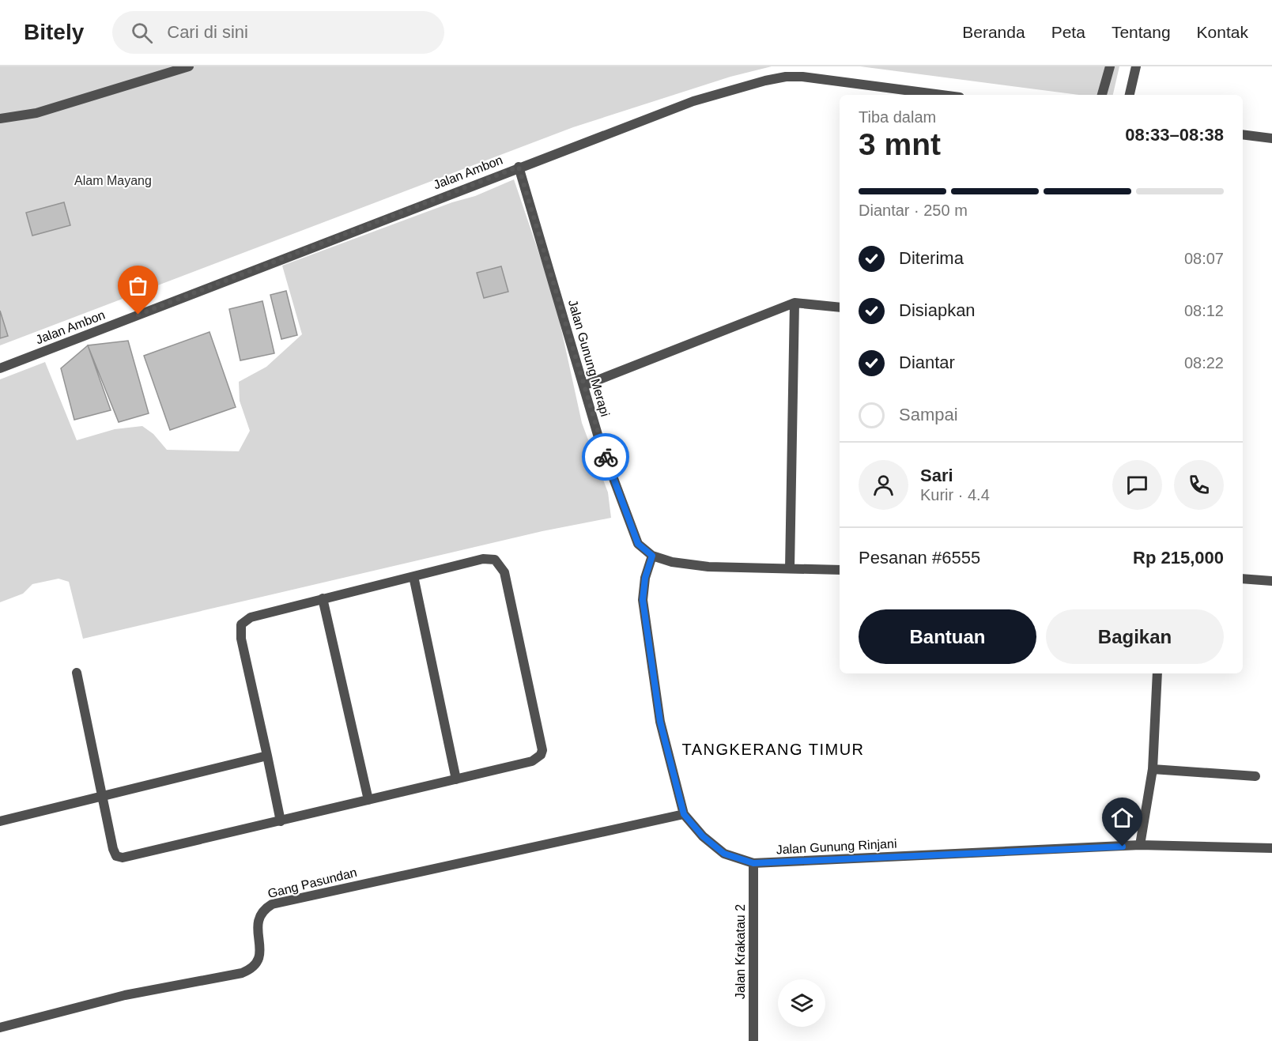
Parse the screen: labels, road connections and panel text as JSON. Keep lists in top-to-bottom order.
{
  "streets": {
    "street": [
      "Jalan Ambon",
      "Jalan Gunung Merapi",
      "Jalan Gunung Rinjani",
      "Gang Pasundan",
      "Jalan Krakatau 2"
    ]
  },
  "crossings": [
    ["Jalan Ambon", "Jalan Gunung Merapi"],
    ["Jalan Gunung Merapi", "Jalan Gunung Rinjani"],
    ["Jalan Gunung Rinjani", "Gang Pasundan"],
    ["Jalan Gunung Rinjani", "Jalan Krakatau 2"]
  ],
  "districts": ["TANGKERANG TIMUR"],
  "parks": ["Alam Mayang"],
  "page": {
    "header": "Bitely",
    "search": "Cari di sini",
    "nav": [
      "Beranda",
      "Peta",
      "Tentang",
      "Kontak"
    ],
    "heading": ["3 mnt", "Tiba dalam", "08:33–08:38"],
    "panel": [
      "Sari",
      "Kurir · 4.4",
      "Pesanan #6555",
      "Rp 215,000"
    ],
    "bar": "Diantar · 250 m",
    "list": [
      ["Diterima", "08:07"],
      ["Disiapkan", "08:12"],
      ["Diantar", "08:22"],
      "Sampai"
    ],
    "buttons": ["Bantuan", "Bagikan"]
  }
}
